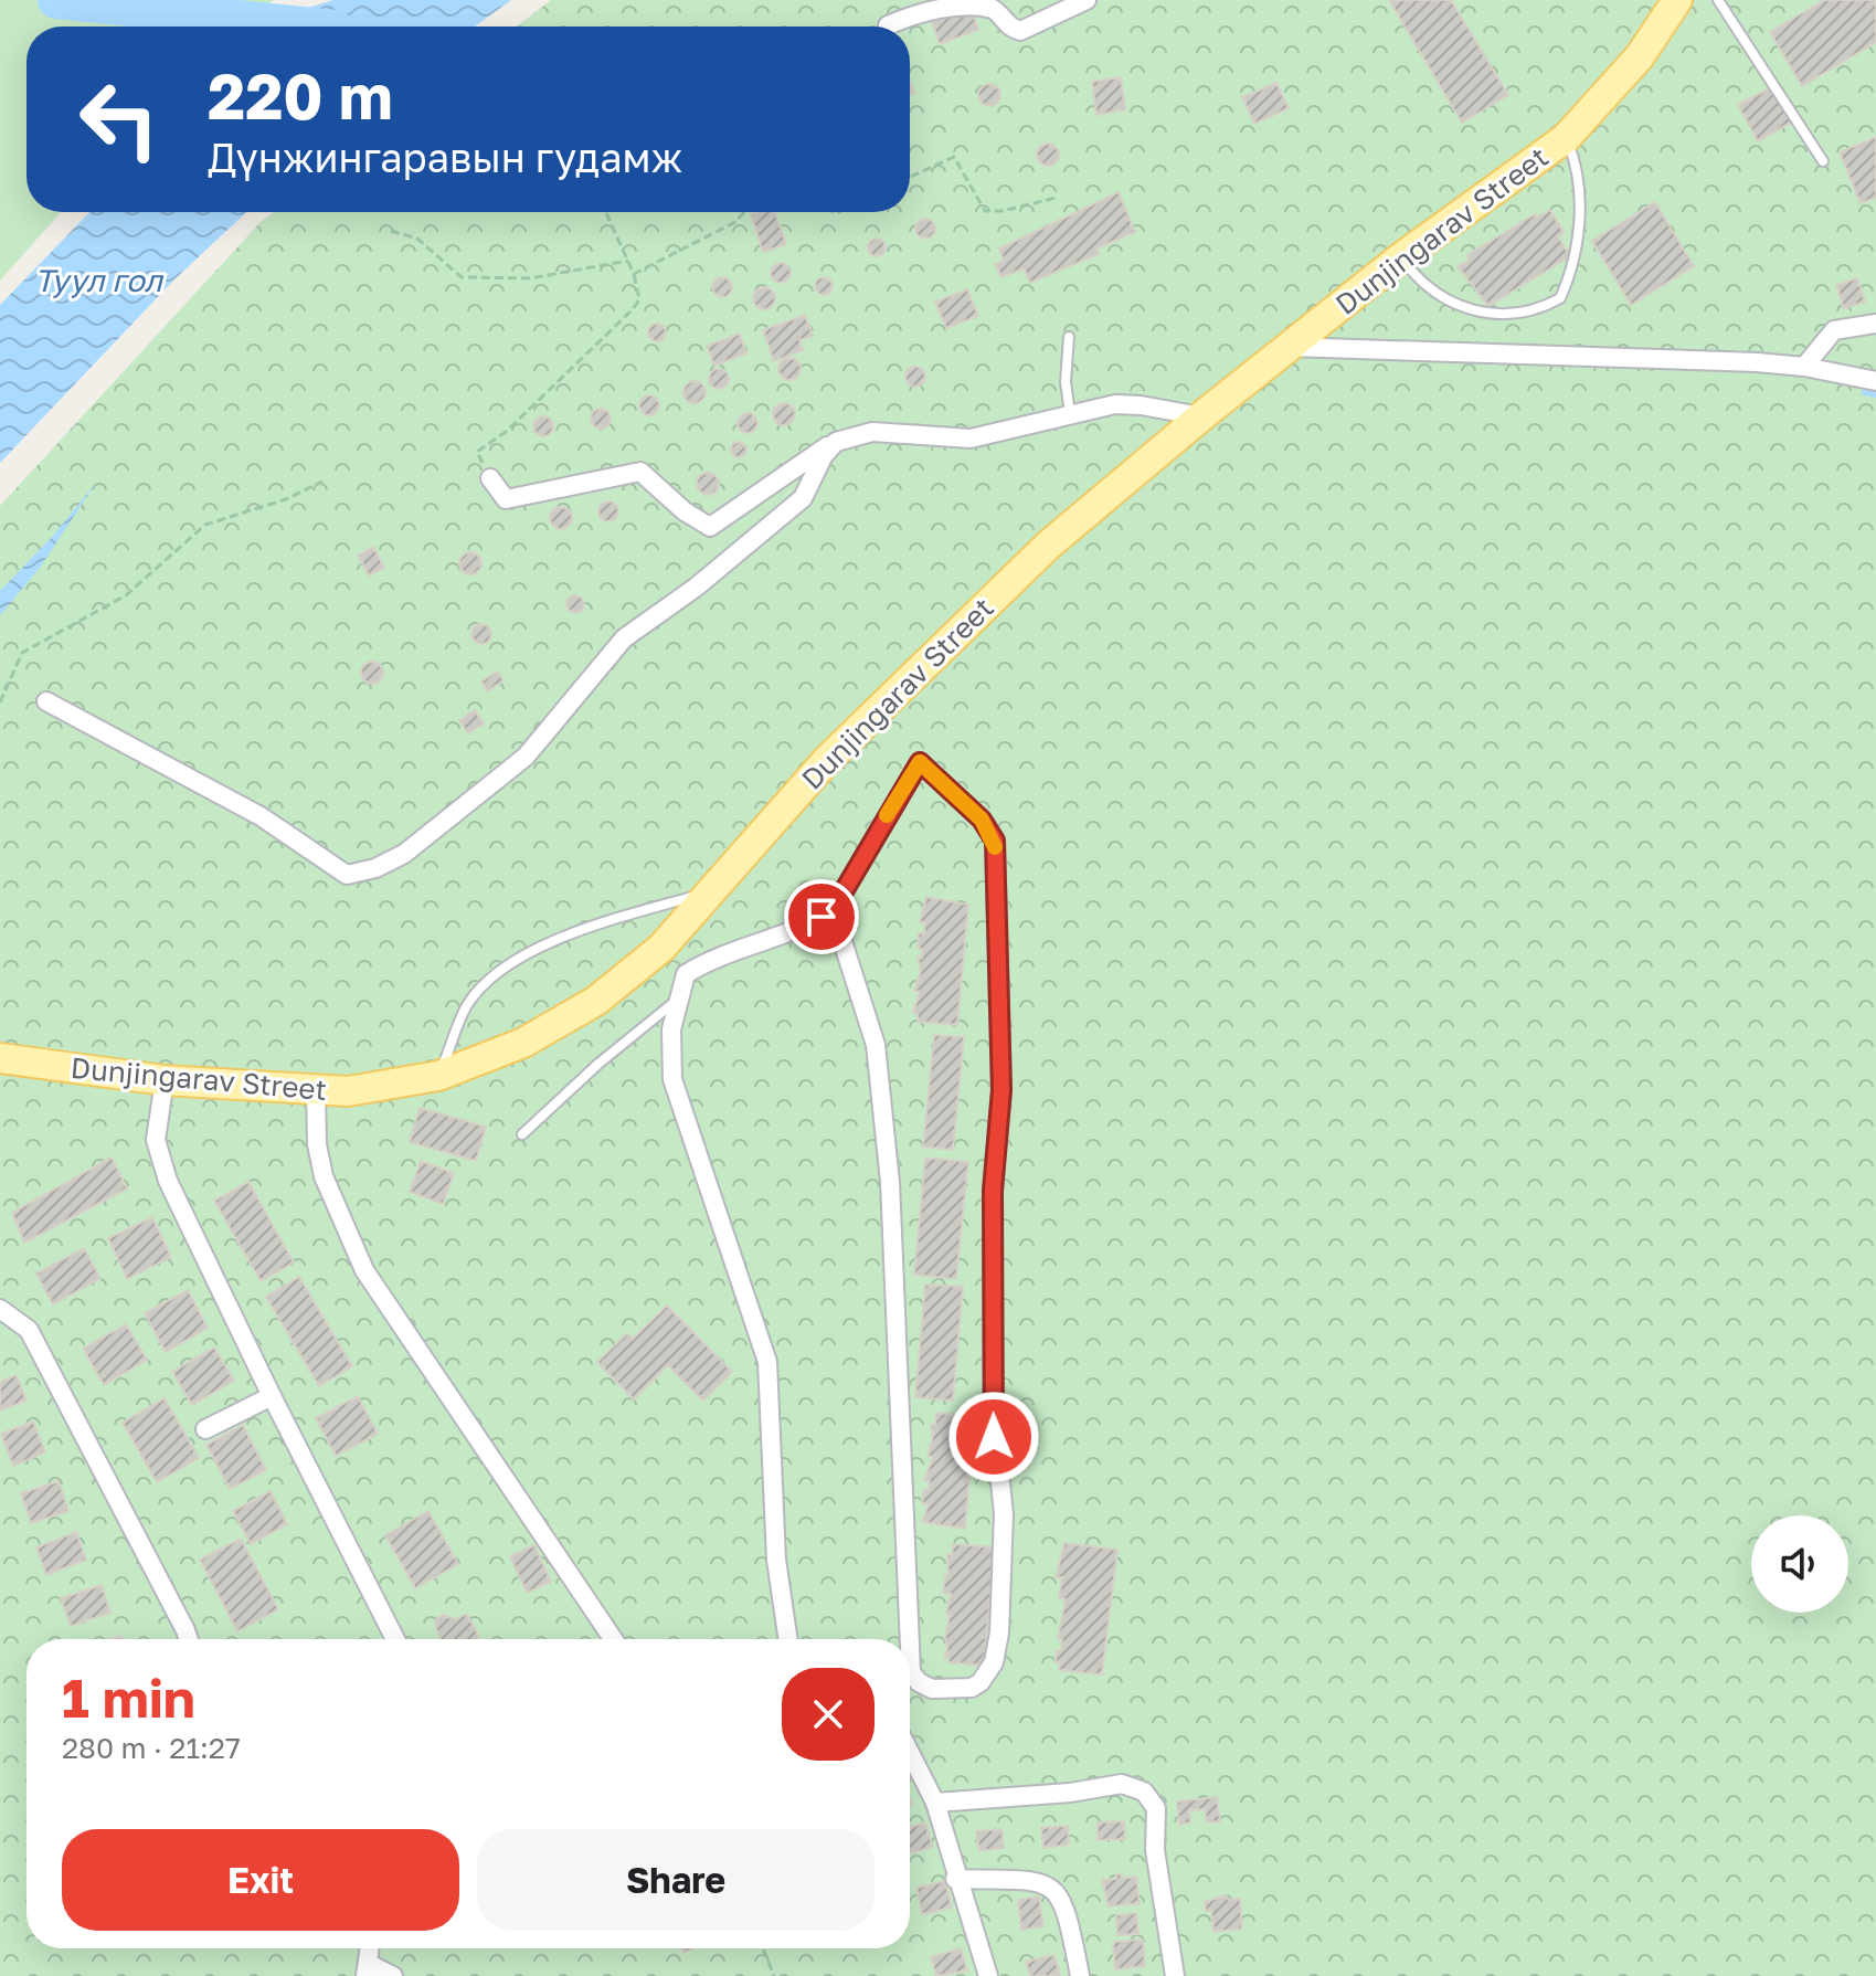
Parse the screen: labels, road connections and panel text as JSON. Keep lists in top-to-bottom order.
{
  "streets": {
    "main road": ["Dunjingarav Street"]
  },
  "water": ["Туул гол"],
  "page": {
    "turn": ["220 m", "Дүнжингаравын гудамж"],
    "heading": ["1 min", "280 m · 21:27"],
    "buttons": ["Exit", "Share"]
  }
}
